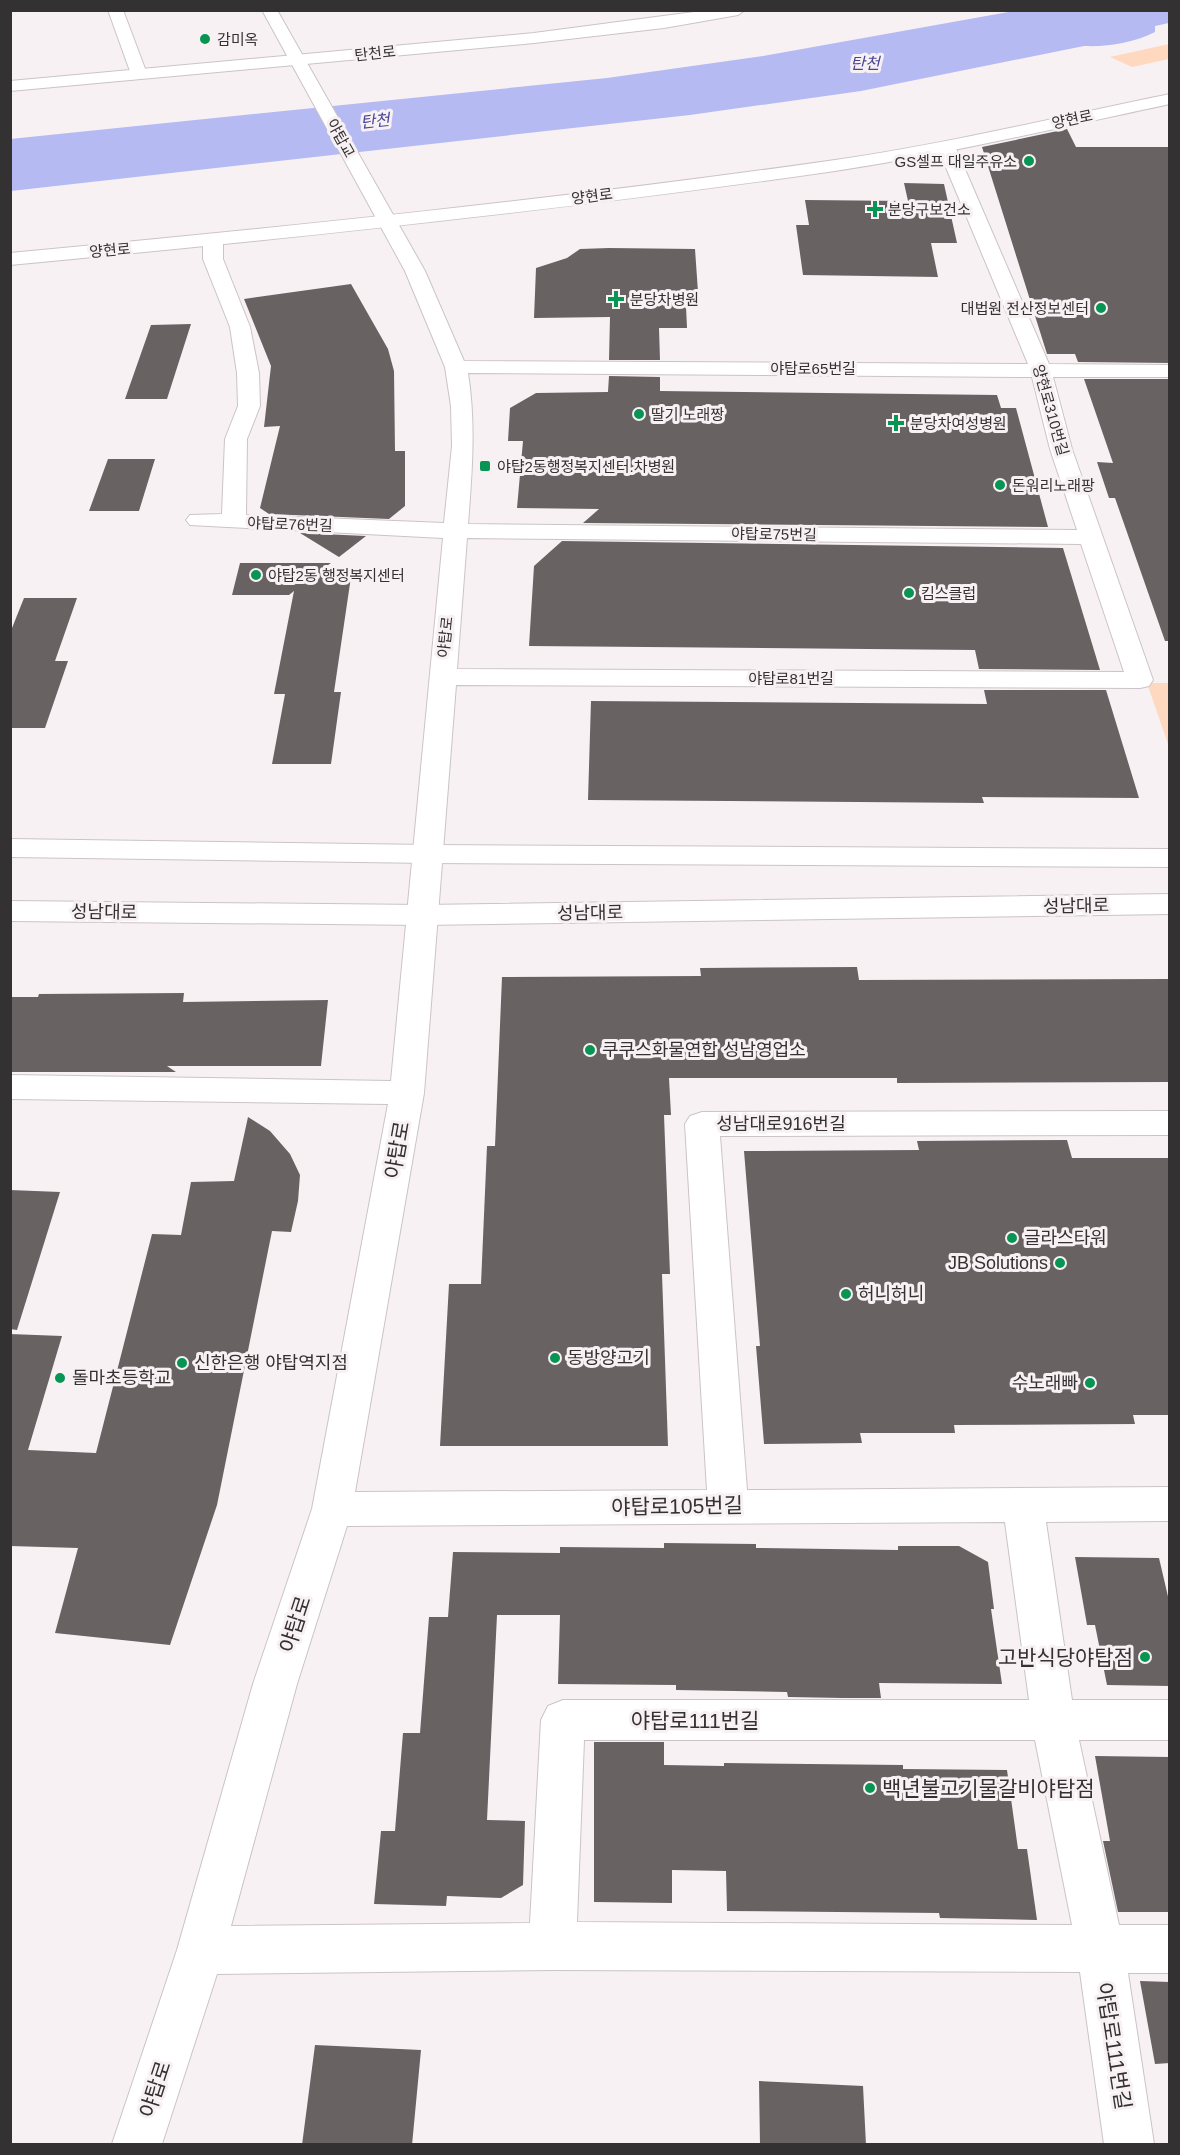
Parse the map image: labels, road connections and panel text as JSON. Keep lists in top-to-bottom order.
{
  "streets": {
    "street": [
      "탄천로",
      "양현로",
      "야탑교",
      "야탑로65번길",
      "양현로310번길",
      "야탑로76번길",
      "야탑로75번길",
      "야탑로",
      "야탑로81번길",
      "성남대로",
      "성남대로916번길",
      "야탑로105번길",
      "야탑로111번길"
    ]
  },
  "crossings": [
    ["탄천로", "야탑교"],
    ["양현로", "야탑교"],
    ["양현로", "양현로310번길"],
    ["양현로", "야탑로76번길"],
    ["양현로", "야탑로"],
    ["야탑교", "야탑로"],
    ["야탑로65번길", "양현로310번길"],
    ["야탑로65번길", "야탑로"],
    ["양현로310번길", "야탑로75번길"],
    ["양현로310번길", "야탑로81번길"],
    ["야탑로76번길", "야탑로75번길"],
    ["야탑로76번길", "야탑로"],
    ["야탑로75번길", "야탑로"],
    ["야탑로", "야탑로81번길"],
    ["야탑로", "성남대로"],
    ["야탑로", "야탑로105번길"],
    ["성남대로916번길", "야탑로105번길"]
  ],
  "water": ["탄천"],
  "places": {
    "other": [
      "감미옥",
      "GS셀프 대일주유소",
      "대법원 전산정보센터",
      "딸기 노래짱",
      "돈워리노래팡",
      "야탑2동 행정복지센터",
      "킴스클럽",
      "쿠쿠스화물연합 성남영업소",
      "글라스타워",
      "JB Solutions",
      "허니허니",
      "동방양고기",
      "신한은행 야탑역지점",
      "돌마초등학교",
      "수노래빠",
      "고반식당야탑점",
      "백년불고기물갈비야탑점"
    ],
    "health": ["분당구보건소", "분당차병원", "분당차여성병원"],
    "transit": ["야턉2동행정복지센터.차병원"]
  }
}
